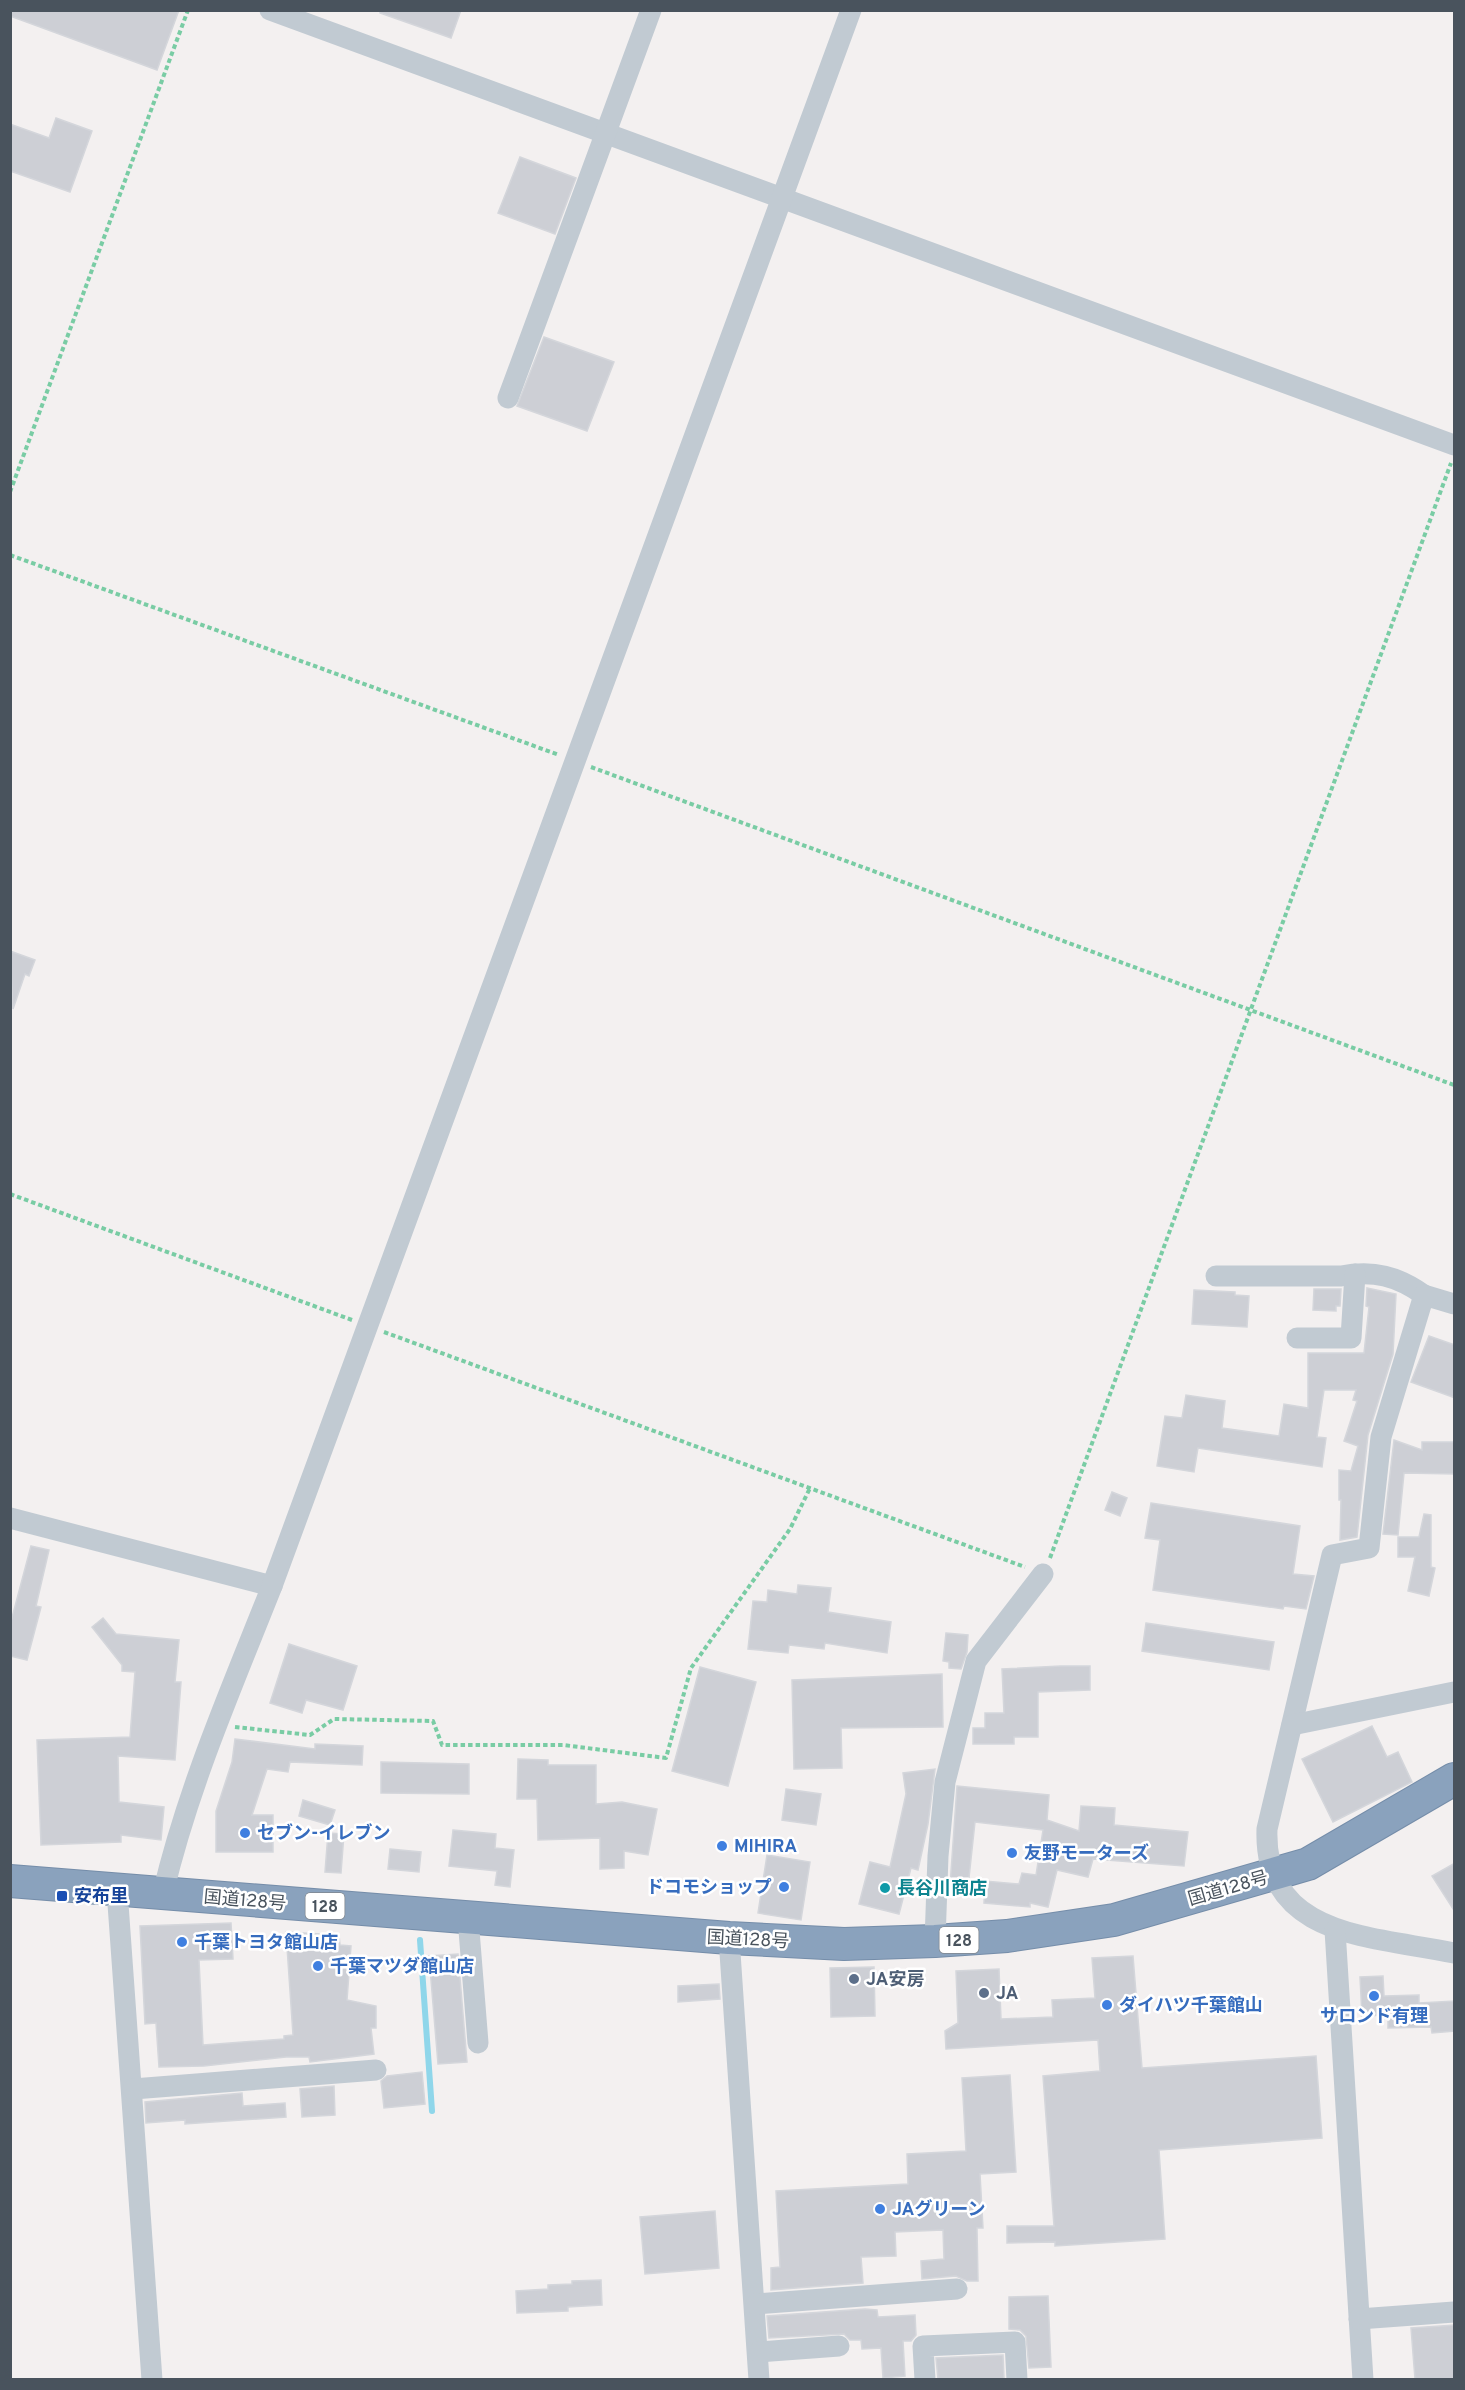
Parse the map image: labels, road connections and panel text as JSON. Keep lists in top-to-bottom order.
{
  "streets": {
    "highway": ["国道128号", "128"]
  },
  "places": {
    "other": [
      "セブン-イレブン",
      "MIHIRA",
      "友野モーターズ",
      "ドコモショップ",
      "長谷川商店",
      "千葉トヨタ館山店",
      "千葉マツダ館山店",
      "JA安房",
      "JA",
      "サロンド有理",
      "ダイハツ千葉館山",
      "JAグリーン"
    ],
    "transit": ["安布里"]
  }
}
